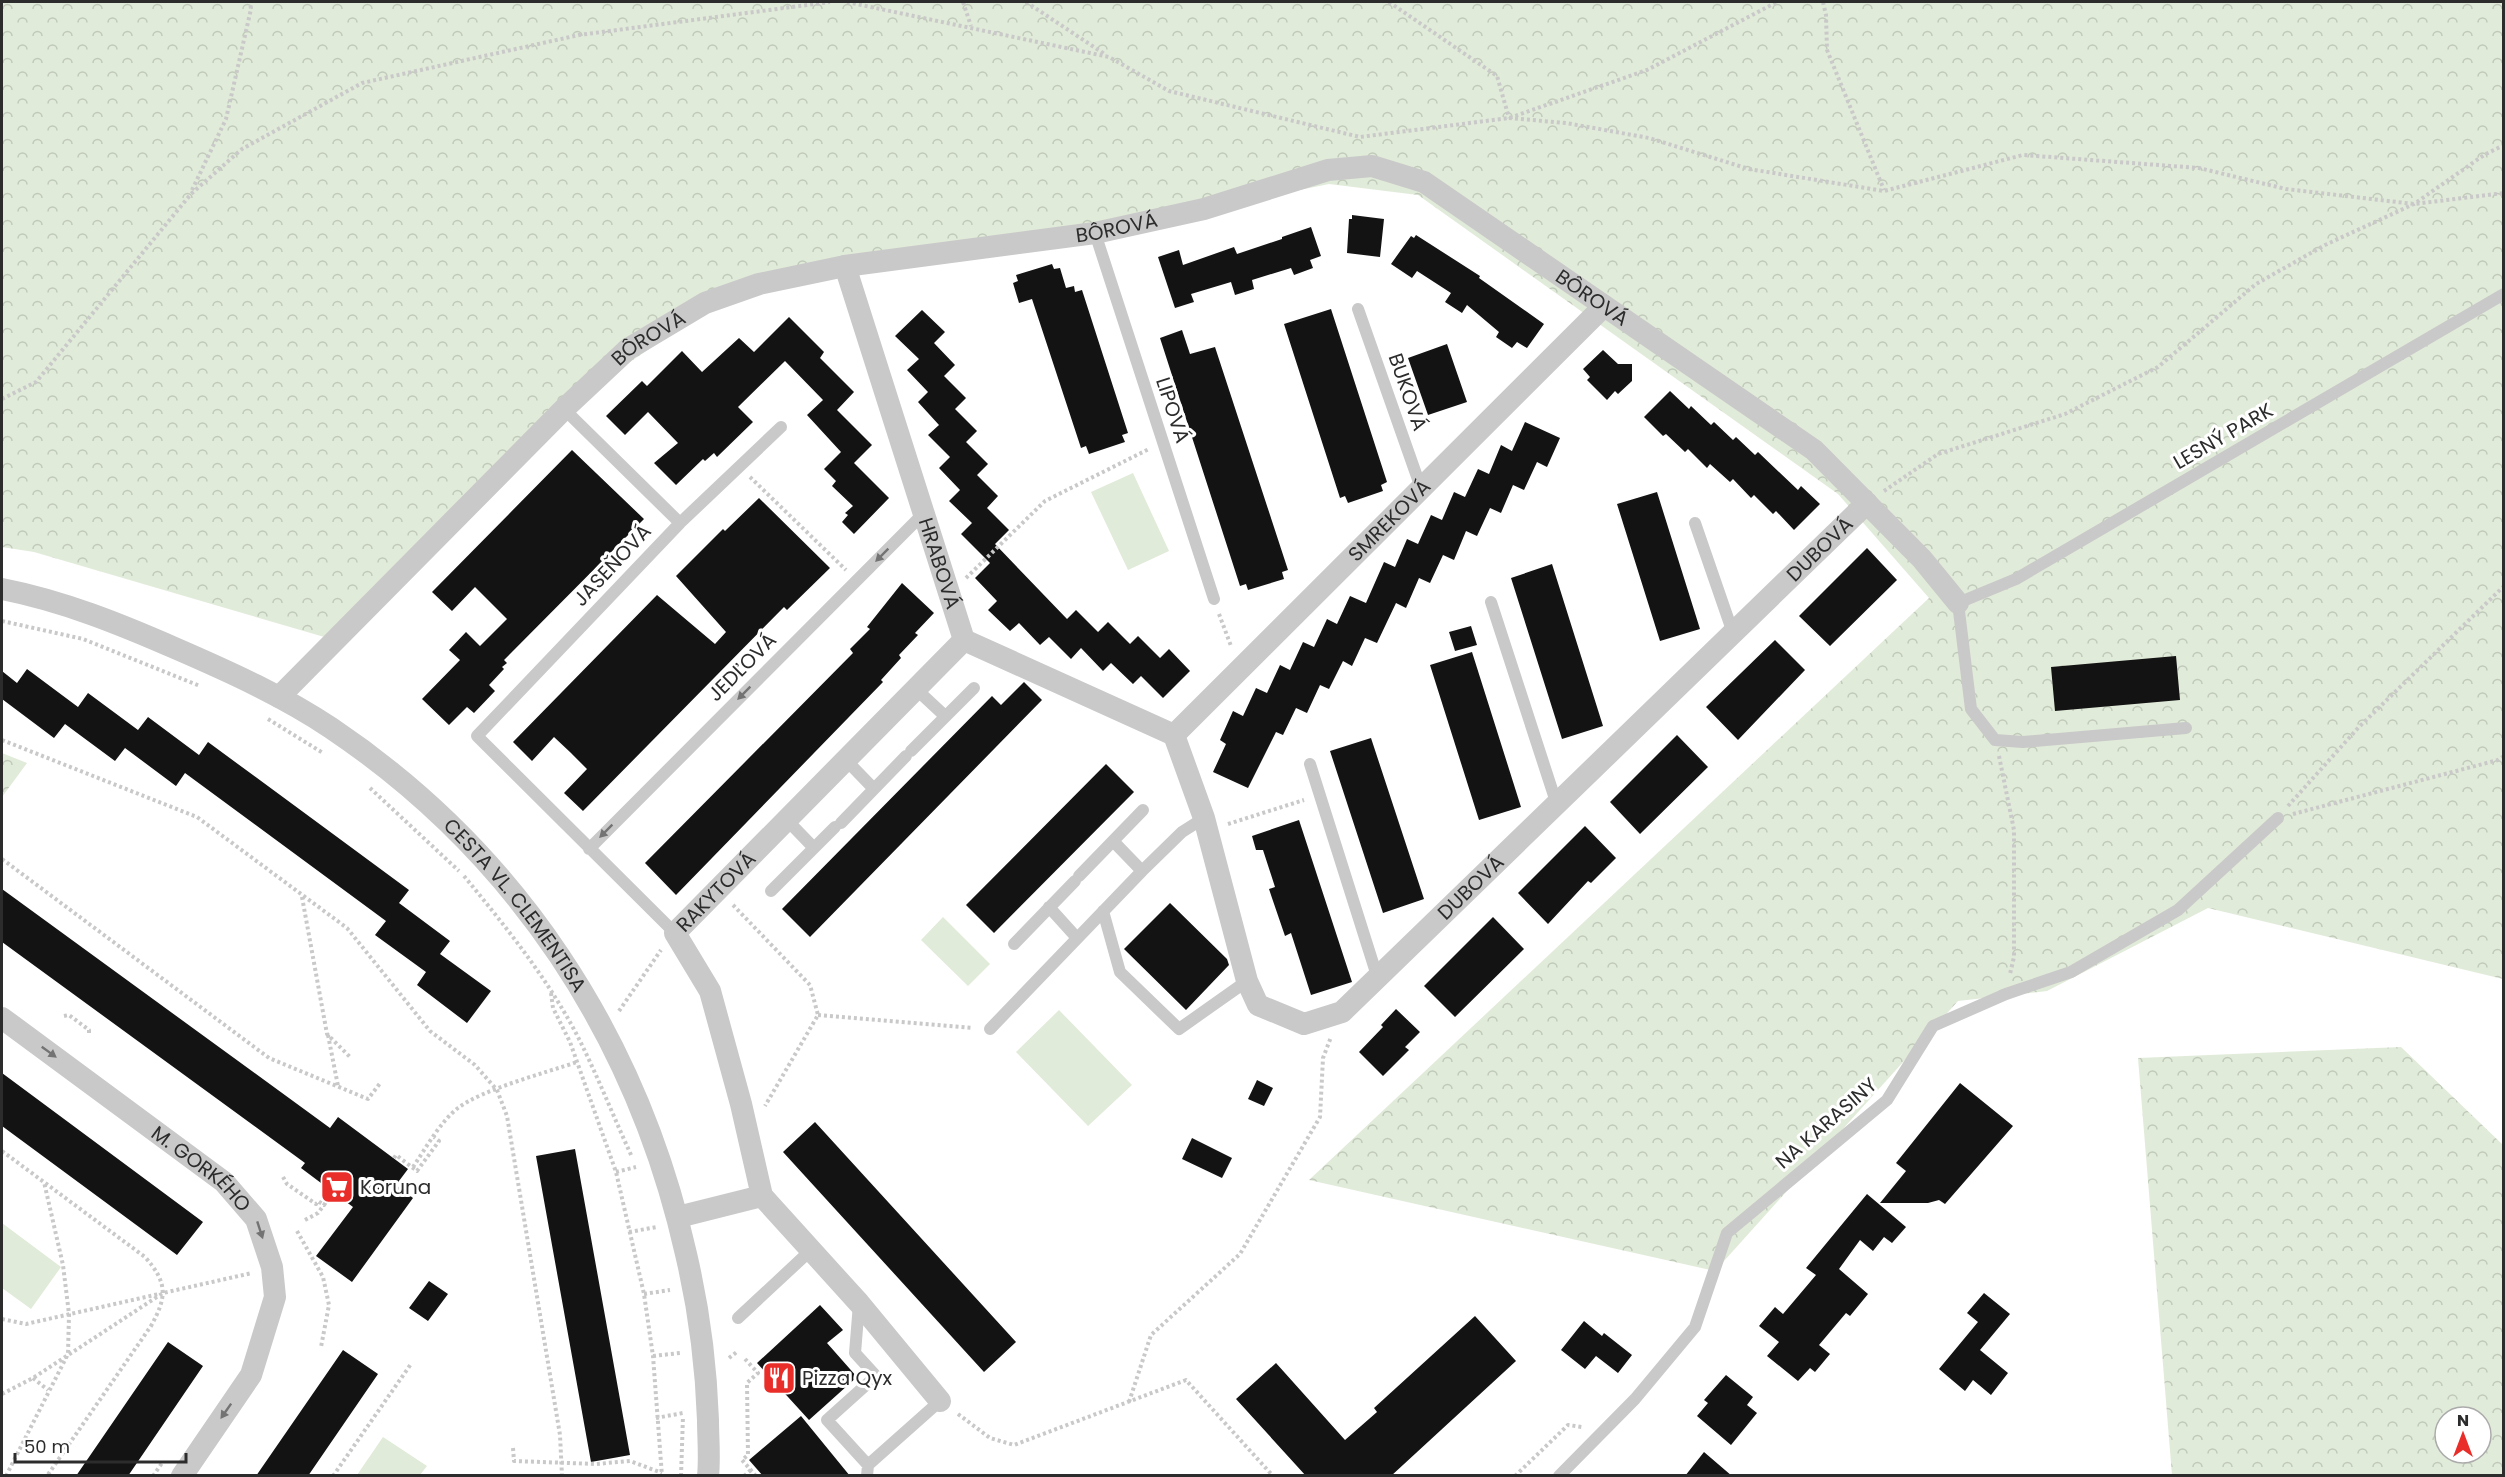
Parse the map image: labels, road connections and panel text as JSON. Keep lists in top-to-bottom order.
{
  "streets": {
    "street": [
      "BÔROVÁ",
      "SMREKOVÁ",
      "DUBOVÁ",
      "HRABOVÁ",
      "RAKYTOVÁ",
      "CESTA VL. CLEMENTISA",
      "M. GORKÉHO"
    ],
    "lane": [
      "BUKOVÁ",
      "LIPOVÁ",
      "LESNÝ PARK",
      "JASEŇOVÁ",
      "JEDĽOVÁ",
      "NA KARASINY"
    ]
  },
  "crossings": [
    ["BÔROVÁ", "LIPOVÁ"],
    ["BÔROVÁ", "LESNÝ PARK"],
    ["BÔROVÁ", "SMREKOVÁ"],
    ["BÔROVÁ", "DUBOVÁ"],
    ["BÔROVÁ", "HRABOVÁ"],
    ["BÔROVÁ", "CESTA VL. CLEMENTISA"],
    ["BUKOVÁ", "SMREKOVÁ"],
    ["SMREKOVÁ", "DUBOVÁ"],
    ["HRABOVÁ", "JEDĽOVÁ"],
    ["HRABOVÁ", "RAKYTOVÁ"],
    ["JASEŇOVÁ", "JEDĽOVÁ"]
  ],
  "one_way": ["JEDĽOVÁ", "M. GORKÉHO"],
  "places": {
    "supermarket": ["Koruna"],
    "restaurant": ["Pizza Qyx"]
  },
  "scale_bar": "50 m",
  "north": "top"
}
